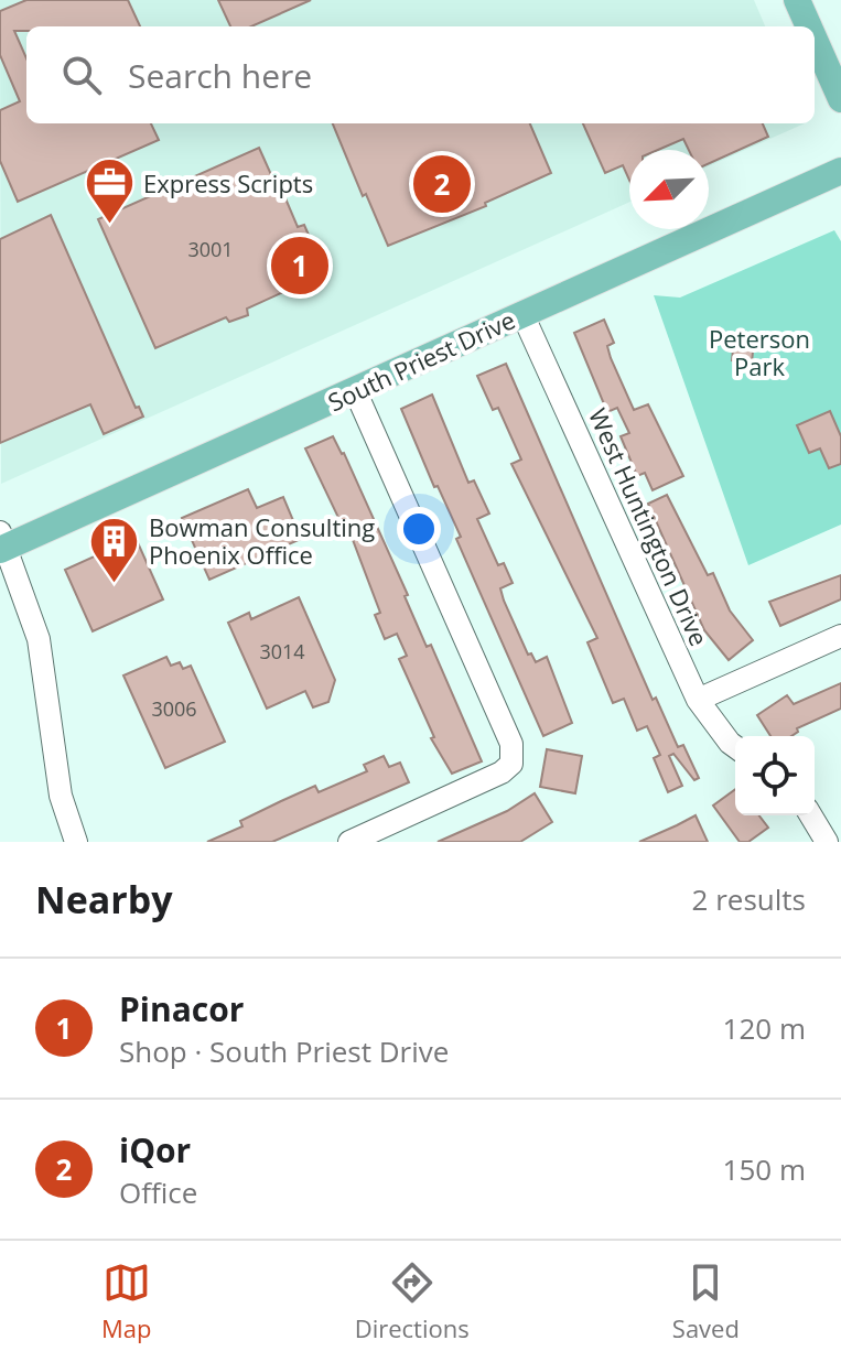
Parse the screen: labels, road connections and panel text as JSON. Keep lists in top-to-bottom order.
{
  "streets": {
    "main road": ["South Priest Drive"],
    "street": ["West Huntington Drive"]
  },
  "crossings": [
    ["South Priest Drive", "West Huntington Drive"]
  ],
  "parks": ["Peterson Park"],
  "places": {
    "office": ["Express Scripts"],
    "building": ["Bowman Consulting Phoenix Office"]
  },
  "house_numbers": ["3001", "3014", "3006"],
  "north": "bottom left",
  "page": {
    "search": "Search here",
    "pins": ["2", "1"],
    "heading": ["Nearby", "2 results"],
    "list": [
      {
        "mark": "1",
        "name": "Pinacor",
        "note": "Shop · South Priest Drive",
        "value": "120 m"
      },
      {
        "mark": "2",
        "name": "iQor",
        "note": "Office",
        "value": "150 m"
      }
    ],
    "nav": ["Map", "Directions", "Saved"]
  }
}
